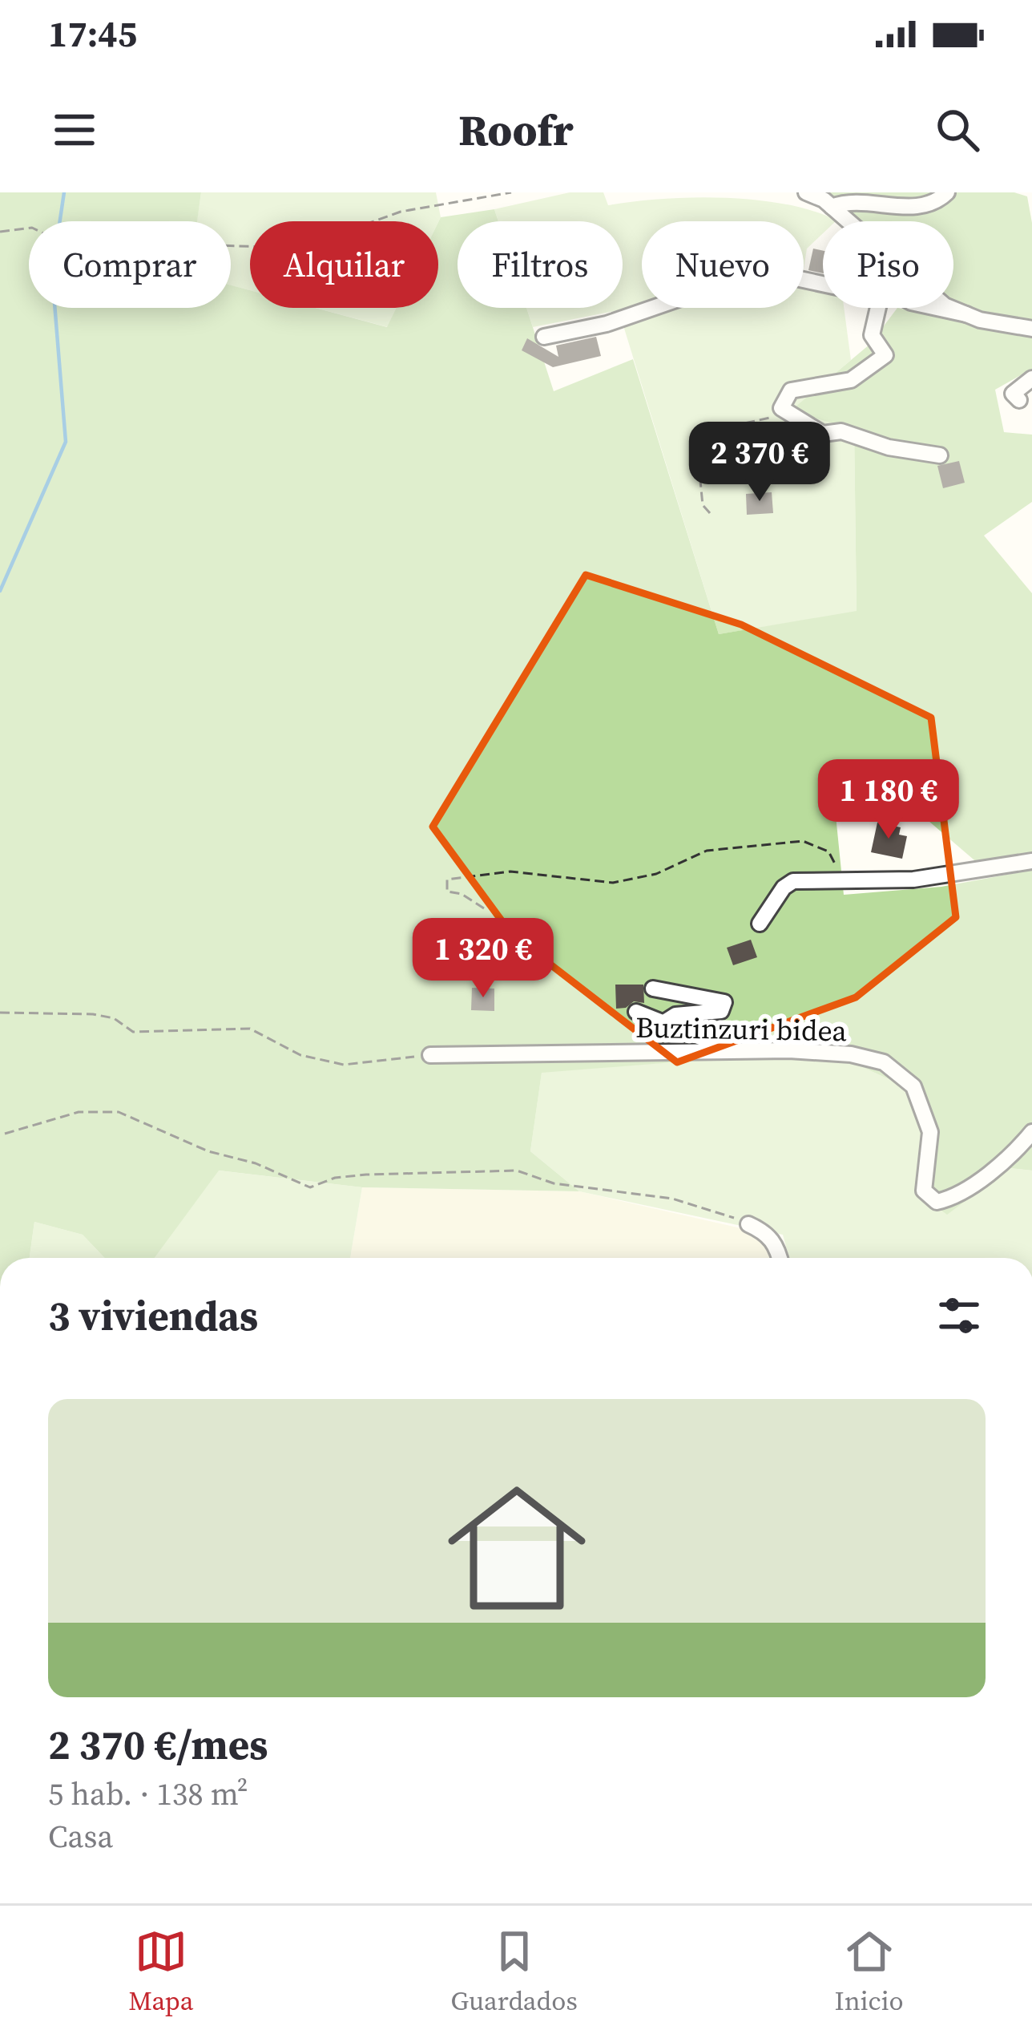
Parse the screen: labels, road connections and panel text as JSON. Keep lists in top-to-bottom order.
{
  "streets": {
    "street": ["Buztinzuri bidea"]
  },
  "page": {
    "status": "17:45",
    "header": "Roofr",
    "chip": [
      "Comprar",
      "Alquilar",
      "Filtros",
      "Nuevo",
      "Piso"
    ],
    "price": ["2 370 €", "1 180 €", "1 320 €"],
    "heading": "3 viviendas",
    "list": [
      {
        "name": "2 370 €/mes",
        "note": "5 hab. · 138 m² · Casa"
      }
    ],
    "tabs": ["Mapa", "Guardados", "Inicio"]
  }
}
